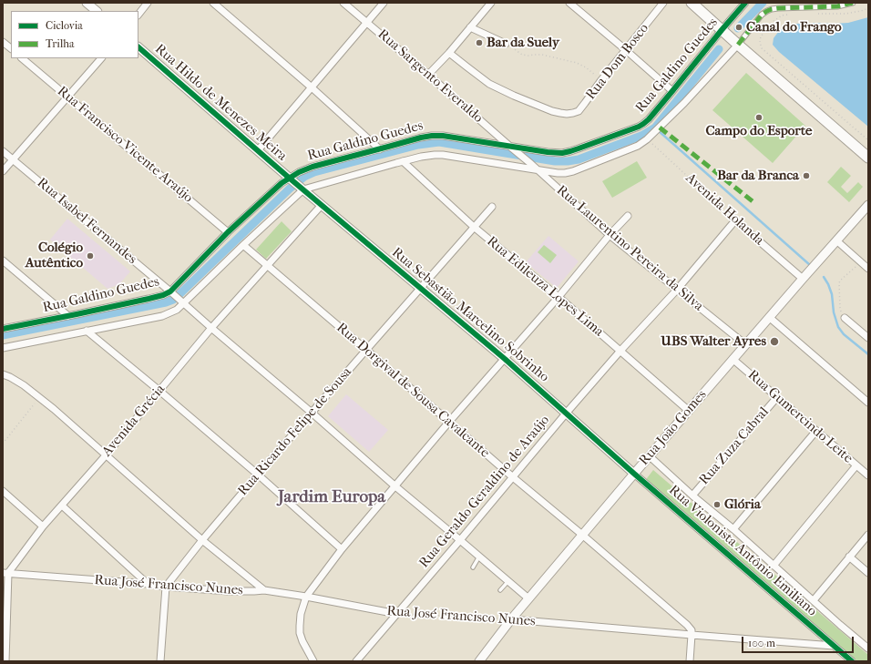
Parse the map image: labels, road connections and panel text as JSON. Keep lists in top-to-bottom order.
{
  "streets": {
    "street": [
      "Rua Dom Bosco",
      "Rua Galdino Guedes",
      "Rua Sargento Everaldo",
      "Rua Hildo de Menezes Meira",
      "Rua Francisco Vicente Araújo",
      "Avenida Holanda",
      "Rua Isabel Fernandes",
      "Rua Laurentino Pereira da Silva",
      "Rua Edileuza Lopes Lima",
      "Rua Sebastião Marcelino Sobrinho",
      "Rua Dorgival de Sousa Cavalcante",
      "Rua Gumercindo Leite",
      "Avenida Grécia",
      "Rua João Gomes",
      "Rua Ricardo Felipe de Sousa",
      "Rua Zuza Cabral",
      "Rua Geraldo Geraldino de Araújo",
      "Rua Violonista Antônio Emiliano",
      "Rua José Francisco Nunes"
    ]
  },
  "crossings": [
    ["Rua Galdino Guedes", "Rua Sargento Everaldo"],
    ["Rua Galdino Guedes", "Rua Hildo de Menezes Meira"],
    ["Rua Galdino Guedes", "Rua Francisco Vicente Araújo"],
    ["Rua Galdino Guedes", "Avenida Holanda"],
    ["Rua Galdino Guedes", "Rua Isabel Fernandes"],
    ["Rua Galdino Guedes", "Rua Laurentino Pereira da Silva"],
    ["Rua Galdino Guedes", "Rua Edileuza Lopes Lima"],
    ["Rua Galdino Guedes", "Rua Sebastião Marcelino Sobrinho"],
    ["Rua Galdino Guedes", "Rua Dorgival de Sousa Cavalcante"],
    ["Rua Sargento Everaldo", "Rua Laurentino Pereira da Silva"],
    ["Rua Hildo de Menezes Meira", "Rua Sebastião Marcelino Sobrinho"],
    ["Avenida Holanda", "Rua João Gomes"],
    ["Avenida Holanda", "Rua Geraldo Geraldino de Araújo"],
    ["Rua Isabel Fernandes", "Avenida Grécia"],
    ["Rua Isabel Fernandes", "Rua João Gomes"],
    ["Rua Isabel Fernandes", "Rua Ricardo Felipe de Sousa"],
    ["Rua Isabel Fernandes", "Rua Geraldo Geraldino de Araújo"],
    ["Rua Laurentino Pereira da Silva", "Rua João Gomes"],
    ["Rua Laurentino Pereira da Silva", "Rua Geraldo Geraldino de Araújo"],
    ["Rua Edileuza Lopes Lima", "Rua João Gomes"],
    ["Rua Edileuza Lopes Lima", "Rua Ricardo Felipe de Sousa"],
    ["Rua Edileuza Lopes Lima", "Rua Geraldo Geraldino de Araújo"],
    ["Rua Sebastião Marcelino Sobrinho", "Avenida Grécia"],
    ["Rua Sebastião Marcelino Sobrinho", "Rua João Gomes"],
    ["Rua Sebastião Marcelino Sobrinho", "Rua Ricardo Felipe de Sousa"],
    ["Rua Sebastião Marcelino Sobrinho", "Rua Geraldo Geraldino de Araújo"],
    ["Rua Sebastião Marcelino Sobrinho", "Rua Violonista Antônio Emiliano"],
    ["Rua Dorgival de Sousa Cavalcante", "Avenida Grécia"],
    ["Rua Dorgival de Sousa Cavalcante", "Rua João Gomes"],
    ["Rua Dorgival de Sousa Cavalcante", "Rua Ricardo Felipe de Sousa"],
    ["Rua Dorgival de Sousa Cavalcante", "Rua Geraldo Geraldino de Araújo"],
    ["Rua Dorgival de Sousa Cavalcante", "Rua José Francisco Nunes"],
    ["Rua Gumercindo Leite", "Rua João Gomes"],
    ["Rua Gumercindo Leite", "Rua Zuza Cabral"],
    ["Avenida Grécia", "Rua José Francisco Nunes"],
    ["Rua João Gomes", "Rua Violonista Antônio Emiliano"],
    ["Rua João Gomes", "Rua José Francisco Nunes"],
    ["Rua Ricardo Felipe de Sousa", "Rua José Francisco Nunes"],
    ["Rua Zuza Cabral", "Rua Violonista Antônio Emiliano"],
    ["Rua Geraldo Geraldino de Araújo", "Rua José Francisco Nunes"],
    ["Rua Violonista Antônio Emiliano", "Rua José Francisco Nunes"]
  ],
  "districts": ["Jardim Europa"],
  "places": [
    "Canal do Frango",
    "Bar da Suely",
    "Campo do Esporte",
    "Bar da Branca",
    "Colégio Autêntico",
    "UBS Walter Ayres",
    "Glória"
  ],
  "legend": ["Ciclovia", "Trilha"],
  "scale_bar": "100 m"
}
